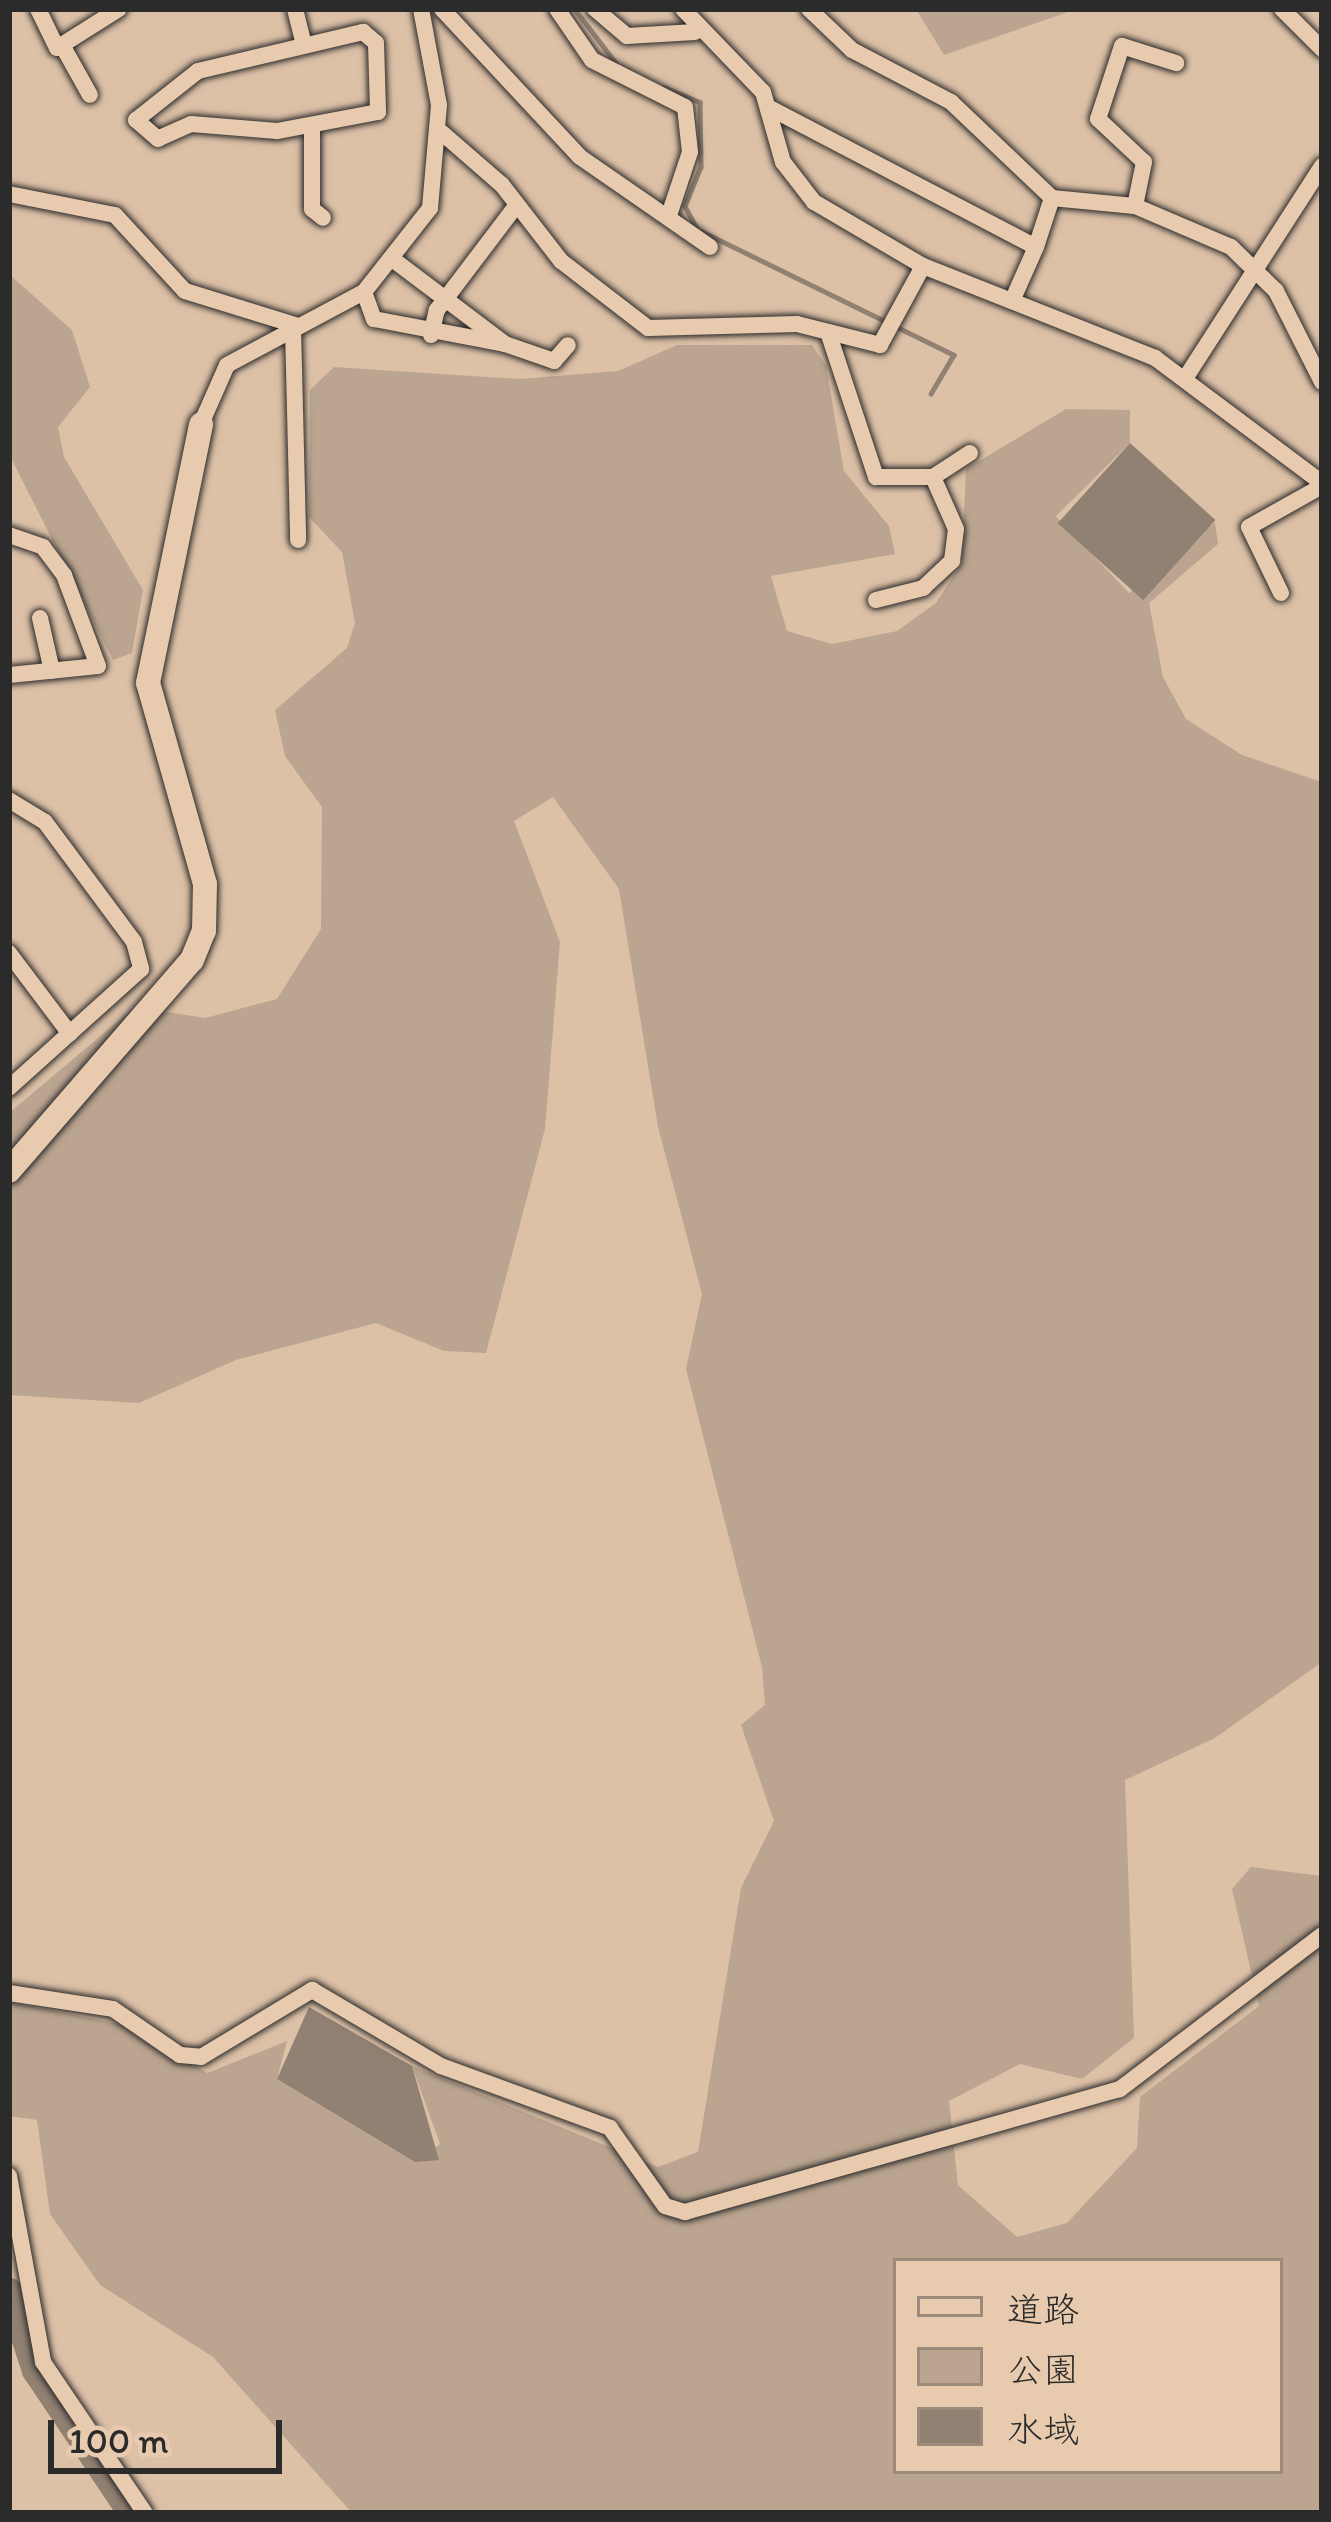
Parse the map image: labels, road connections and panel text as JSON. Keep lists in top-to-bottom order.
{
  "legend": ["道路", "公園", "水域"],
  "scale_bar": "100 m"
}
